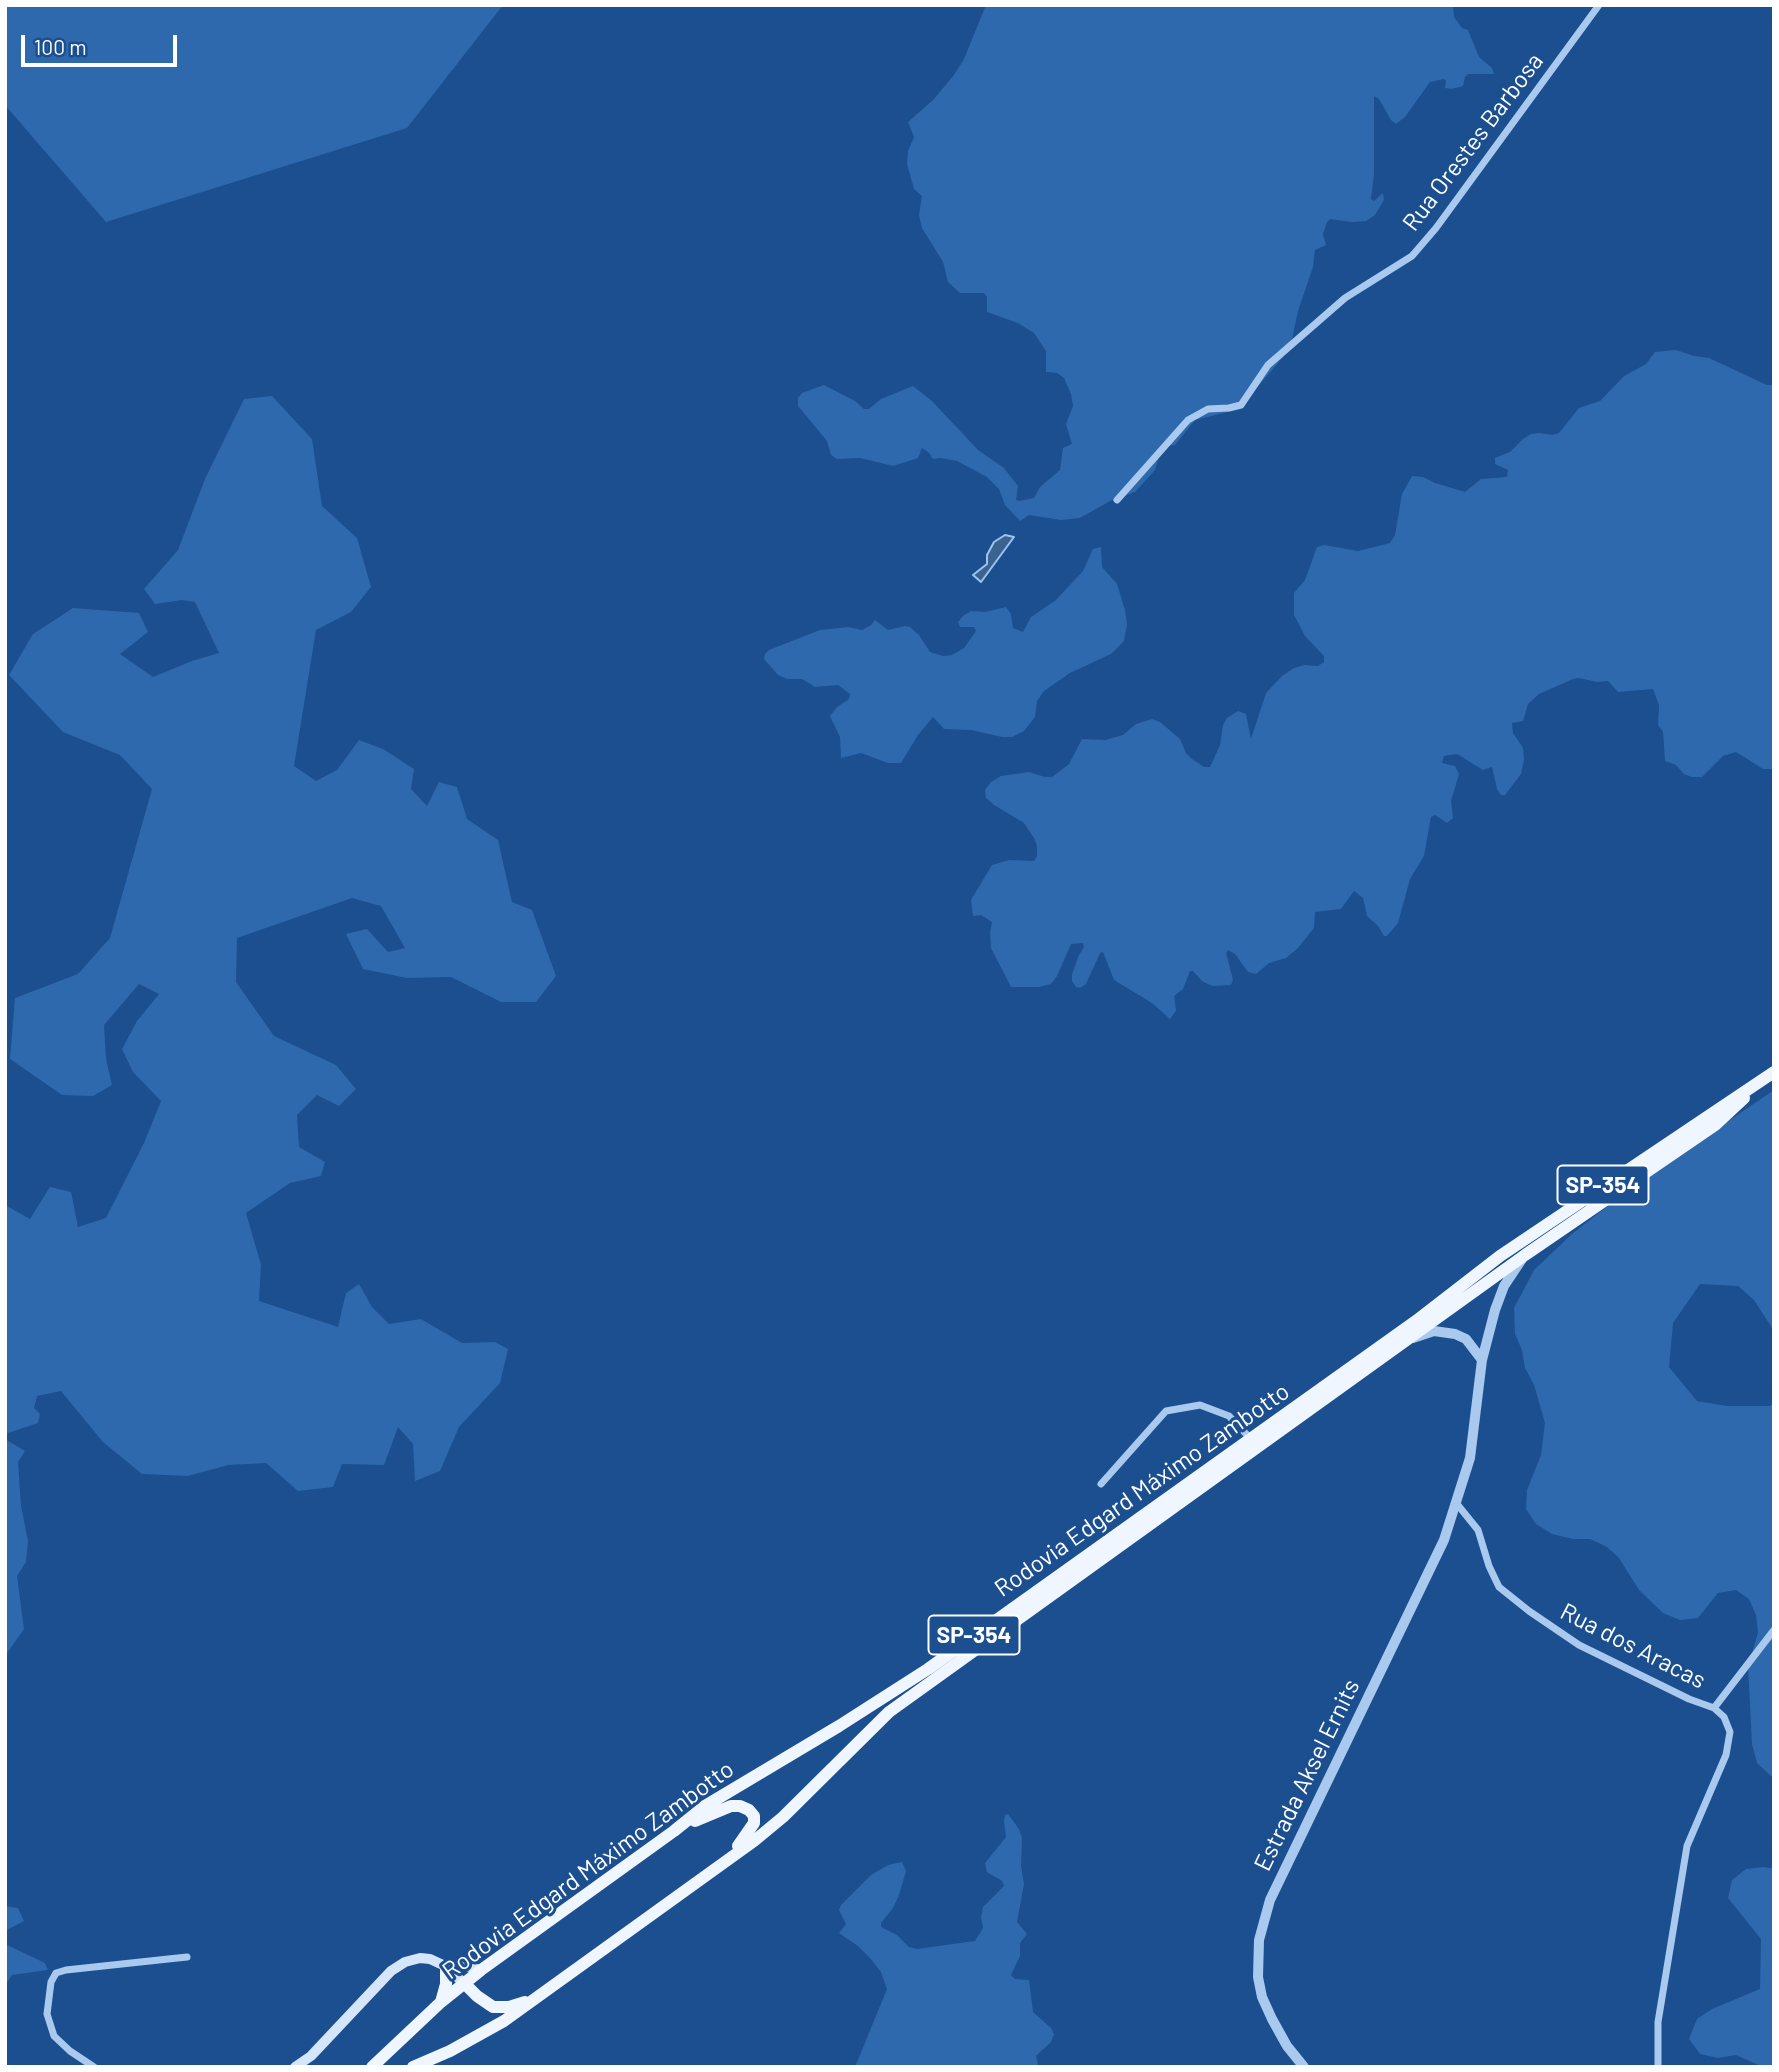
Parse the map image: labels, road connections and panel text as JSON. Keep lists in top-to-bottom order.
{
  "streets": {
    "main road": ["SP-354", "Rodovia Edgard Máximo Zambotto"],
    "street": ["Rua Orestes Barbosa", "Rua dos Aracas", "Estrada Aksel Ernits"]
  },
  "crossings": [
    ["Rodovia Edgard Máximo Zambotto", "Estrada Aksel Ernits"],
    ["Rua dos Aracas", "Estrada Aksel Ernits"]
  ],
  "scale_bar": "100 m"
}
